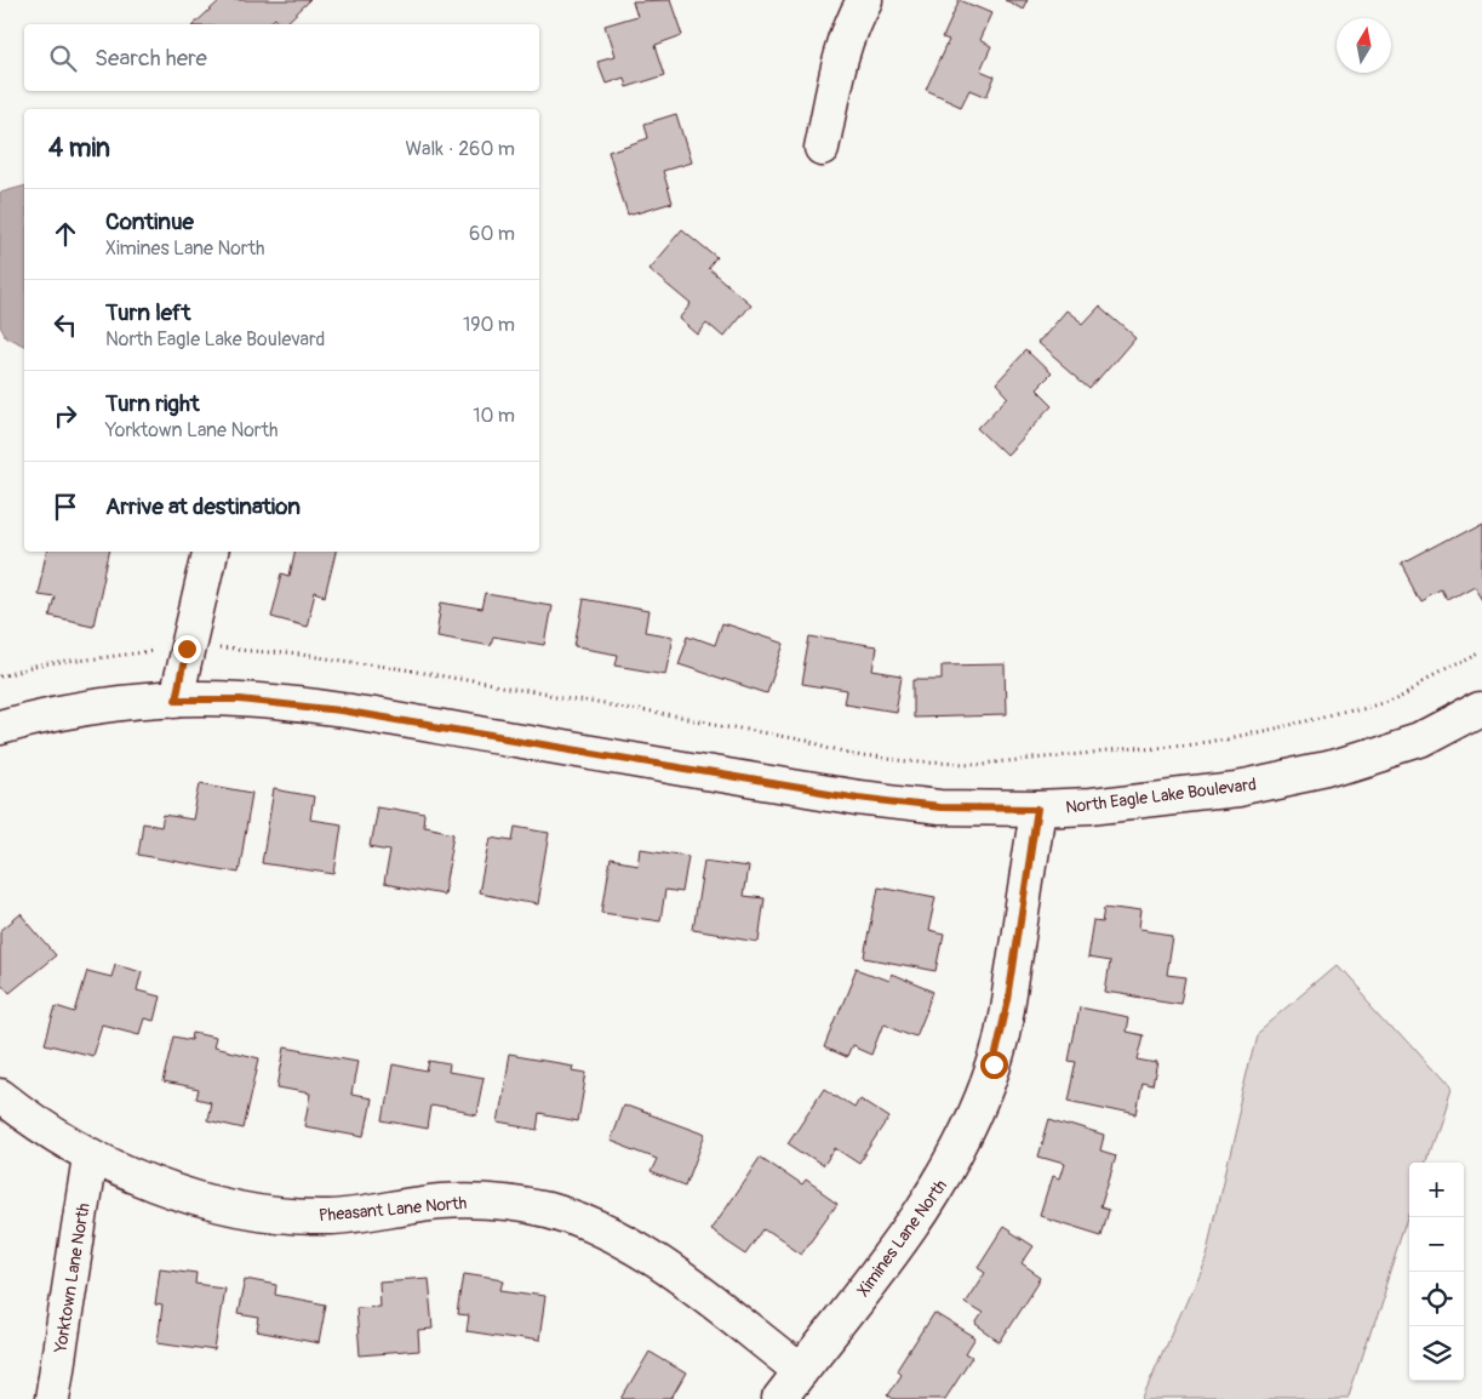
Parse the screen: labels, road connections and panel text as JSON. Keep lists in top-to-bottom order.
{
  "streets": {
    "street": [
      "North Eagle Lake Boulevard",
      "Pheasant Lane North",
      "Ximines Lane North",
      "Yorktown Lane North"
    ]
  },
  "crossings": [
    ["North Eagle Lake Boulevard", "Ximines Lane North"],
    ["Pheasant Lane North", "Ximines Lane North"],
    ["Pheasant Lane North", "Yorktown Lane North"]
  ],
  "north": "top",
  "page": {
    "search": "Search here",
    "heading": ["4 min", "Walk · 260 m"],
    "list": [
      ["Continue", "Ximines Lane North", "60 m"],
      ["Turn left", "North Eagle Lake Boulevard", "190 m"],
      ["Turn right", "Yorktown Lane North", "10 m"],
      "Arrive at destination"
    ],
    "map_buttons": ["+", "−"]
  }
}
